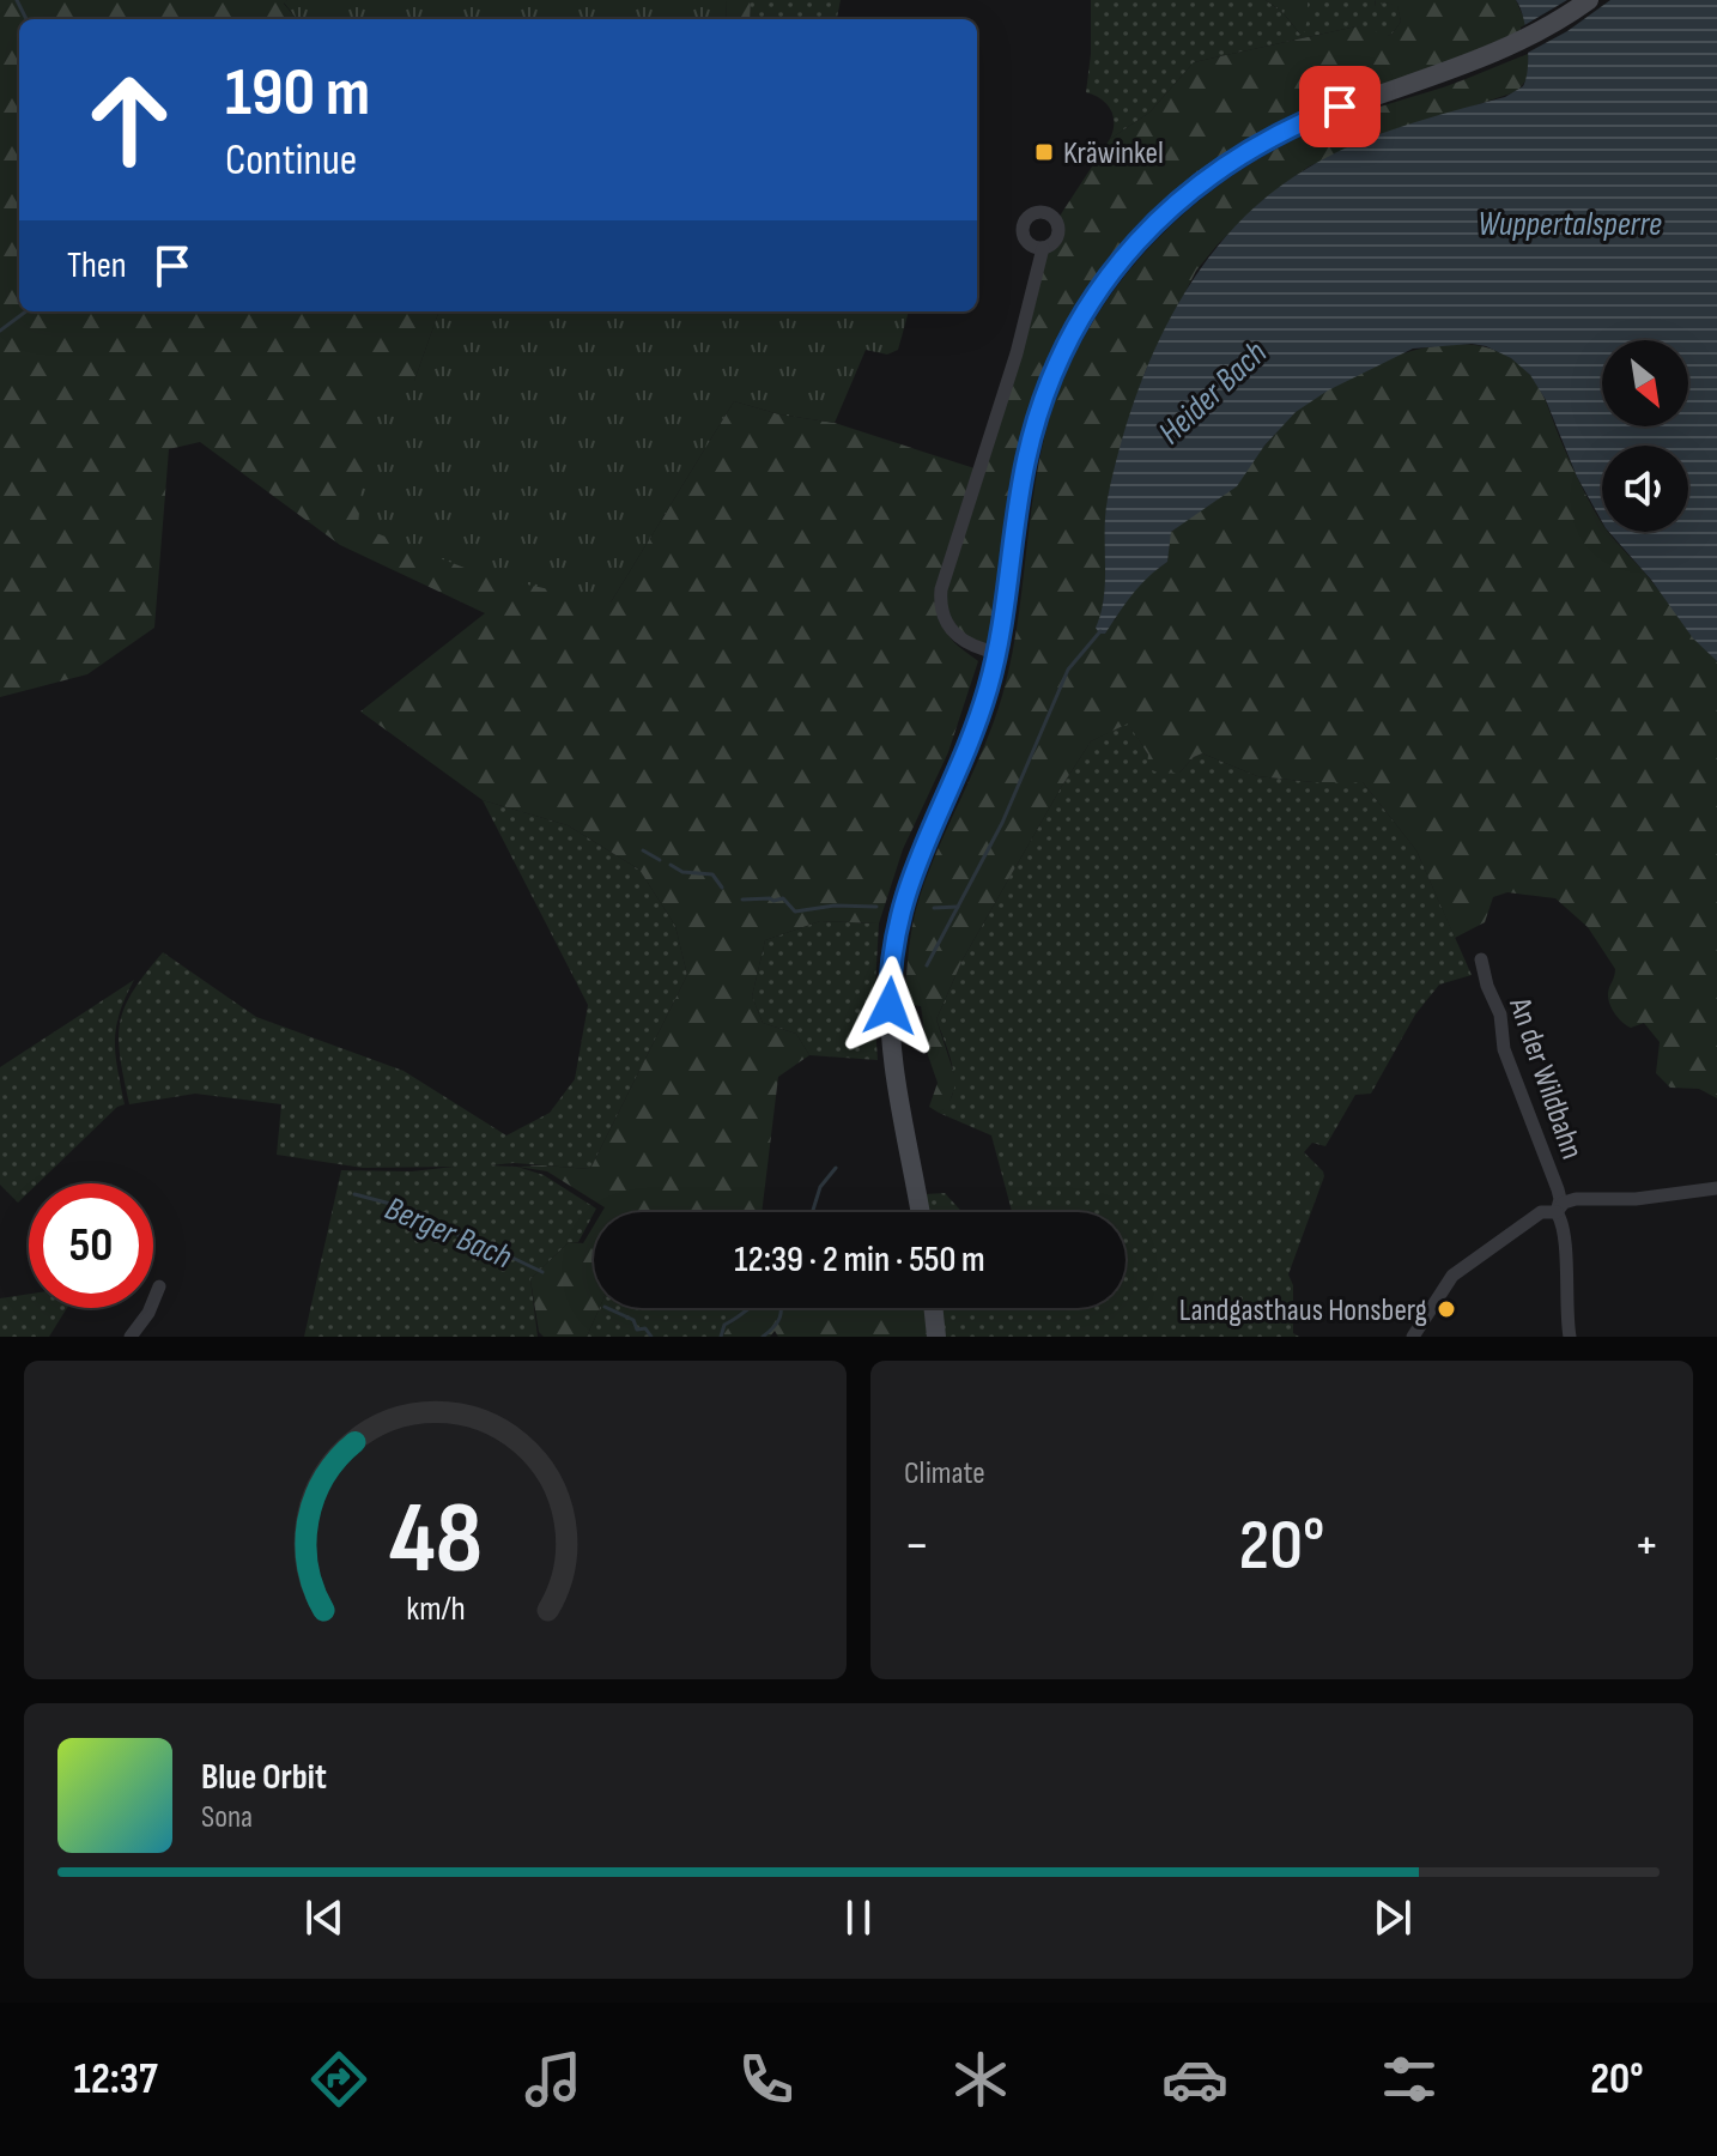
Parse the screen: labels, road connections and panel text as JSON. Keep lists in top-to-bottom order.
{
  "streets": {
    "street": ["An der Wildbahn"]
  },
  "water": ["Wuppertalsperre", "Heider Bach", "Berger Bach"],
  "places": {
    "transit": ["Kräwinkel"],
    "other": ["Landgasthaus Honsberg"]
  },
  "north": "bottom right",
  "page": {
    "turn": ["190 m", "Continue"],
    "then": "Then",
    "limit": "50",
    "trip": "12:39 · 2 min · 550 m",
    "tile": "Climate",
    "heat": ["−", "20°", "+"],
    "song": ["Blue Orbit", "Sona"],
    "tabs": ["12:37", "20°"],
    "gauge": ["48", "km/h"]
  }
}
